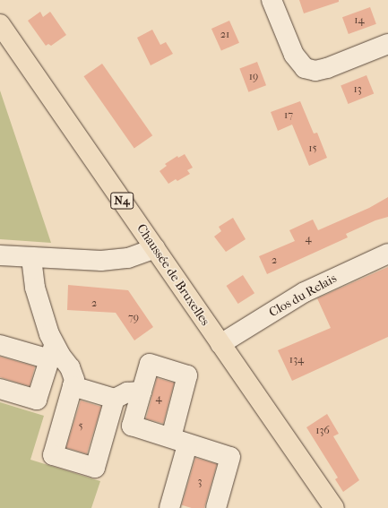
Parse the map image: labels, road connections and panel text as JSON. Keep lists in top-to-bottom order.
{
  "streets": {
    "main road": ["N4", "Chaussée de Bruxelles"],
    "street": ["Clos du Relais"]
  },
  "crossings": [
    ["Chaussée de Bruxelles", "Clos du Relais"]
  ],
  "house_numbers": [
    "14",
    "21",
    "19",
    "13",
    "17",
    "15",
    "4",
    "2",
    "2",
    "79",
    "134",
    "4",
    "5",
    "136",
    "3"
  ]
}
